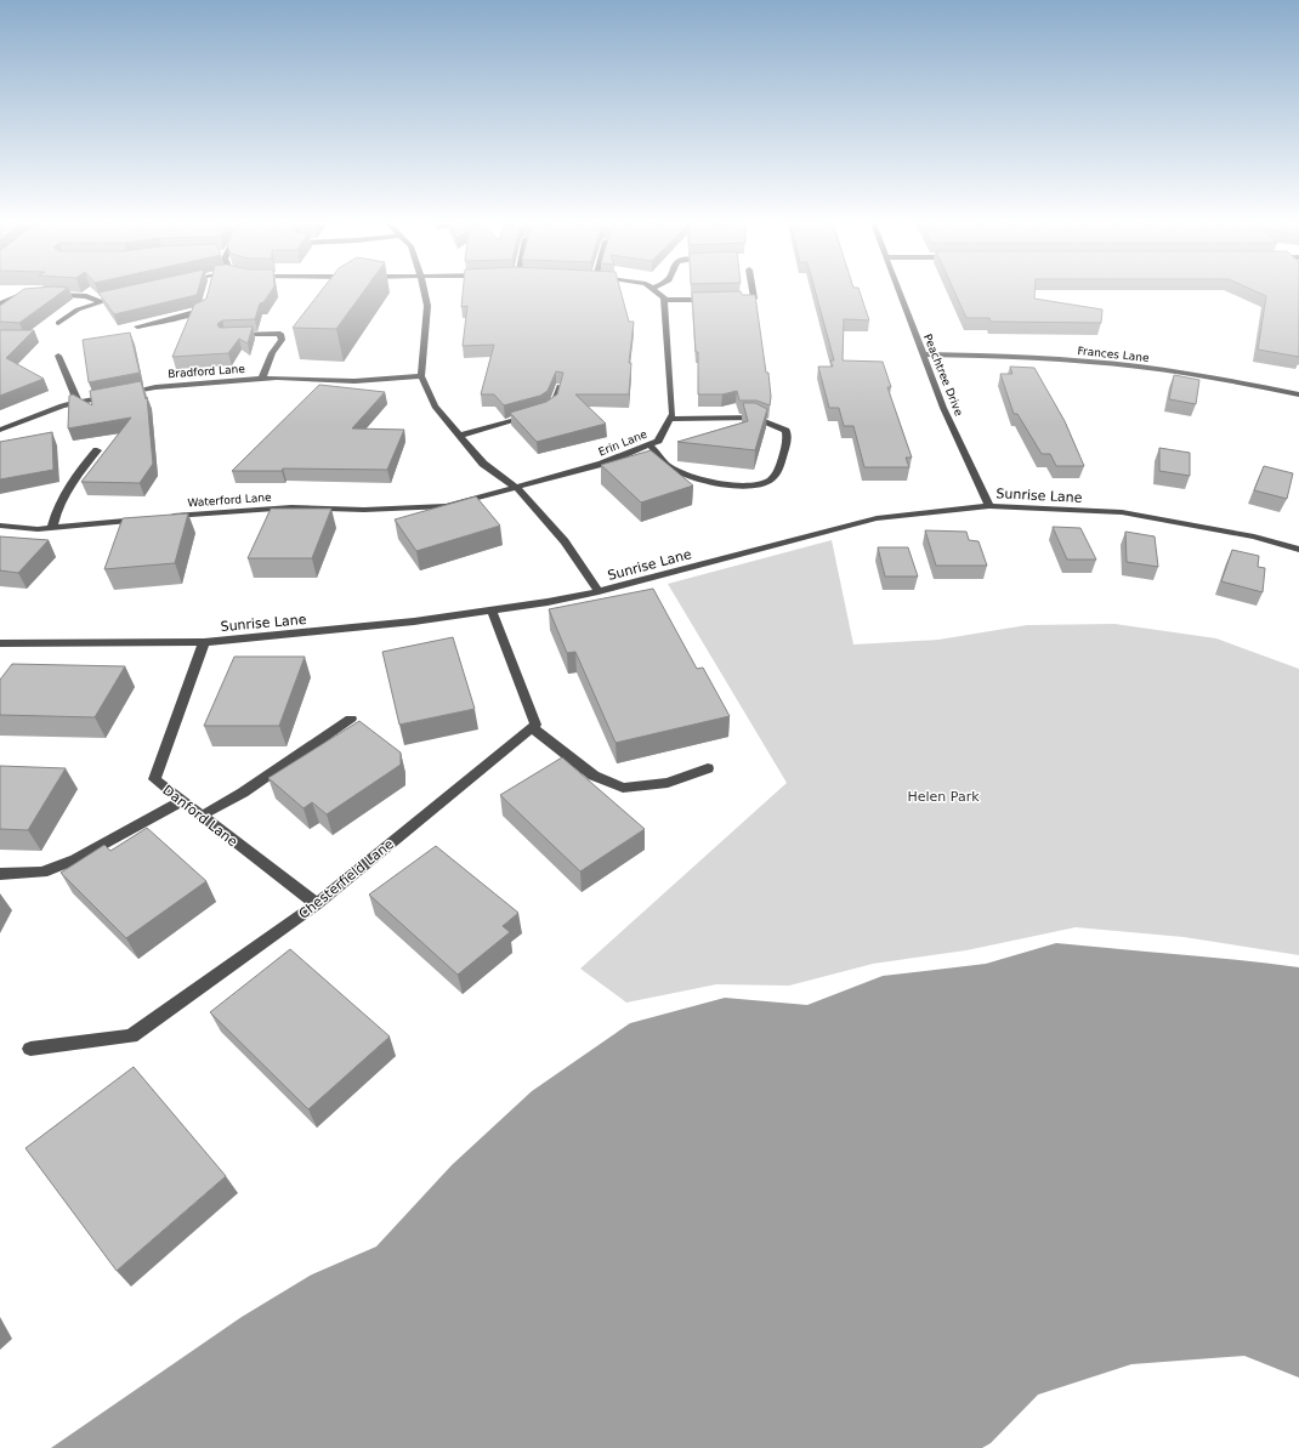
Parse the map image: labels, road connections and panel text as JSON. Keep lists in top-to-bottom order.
{
  "streets": {
    "street": [
      "Frances Lane",
      "Bradford Lane",
      "Peachtree Drive",
      "Erin Lane",
      "Sunrise Lane",
      "Waterford Lane",
      "Danford Lane",
      "Chesterfield Lane"
    ]
  },
  "crossings": [
    ["Frances Lane", "Peachtree Drive"],
    ["Peachtree Drive", "Sunrise Lane"],
    ["Erin Lane", "Waterford Lane"],
    ["Sunrise Lane", "Danford Lane"],
    ["Danford Lane", "Chesterfield Lane"]
  ],
  "parks": ["Helen Park"]
}
